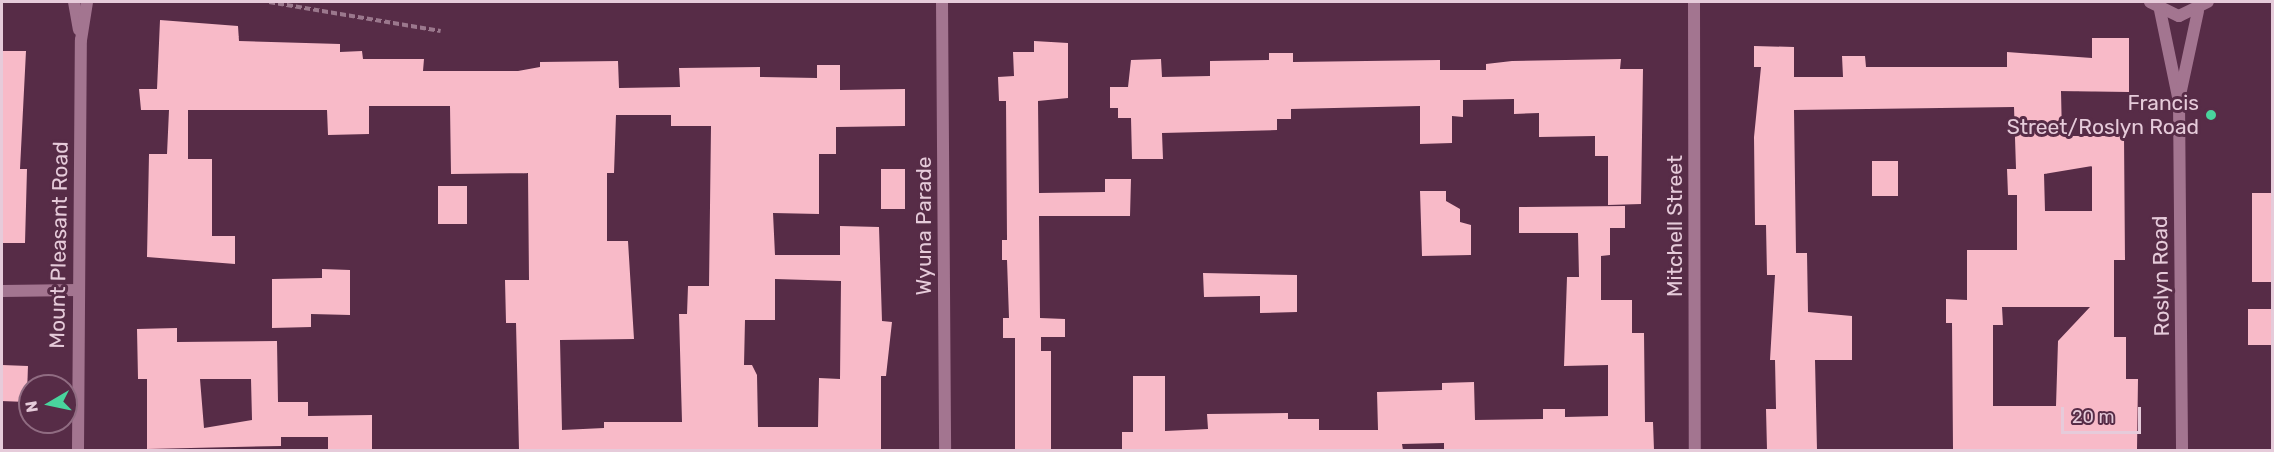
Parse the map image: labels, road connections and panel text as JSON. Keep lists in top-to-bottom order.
{
  "streets": {
    "street": [
      "Wyuna Parade",
      "Mitchell Street",
      "Mount Pleasant Road",
      "Roslyn Road"
    ]
  },
  "places": ["Francis Street/Roslyn Road"],
  "scale_bar": "20 m",
  "north": "left"
}
